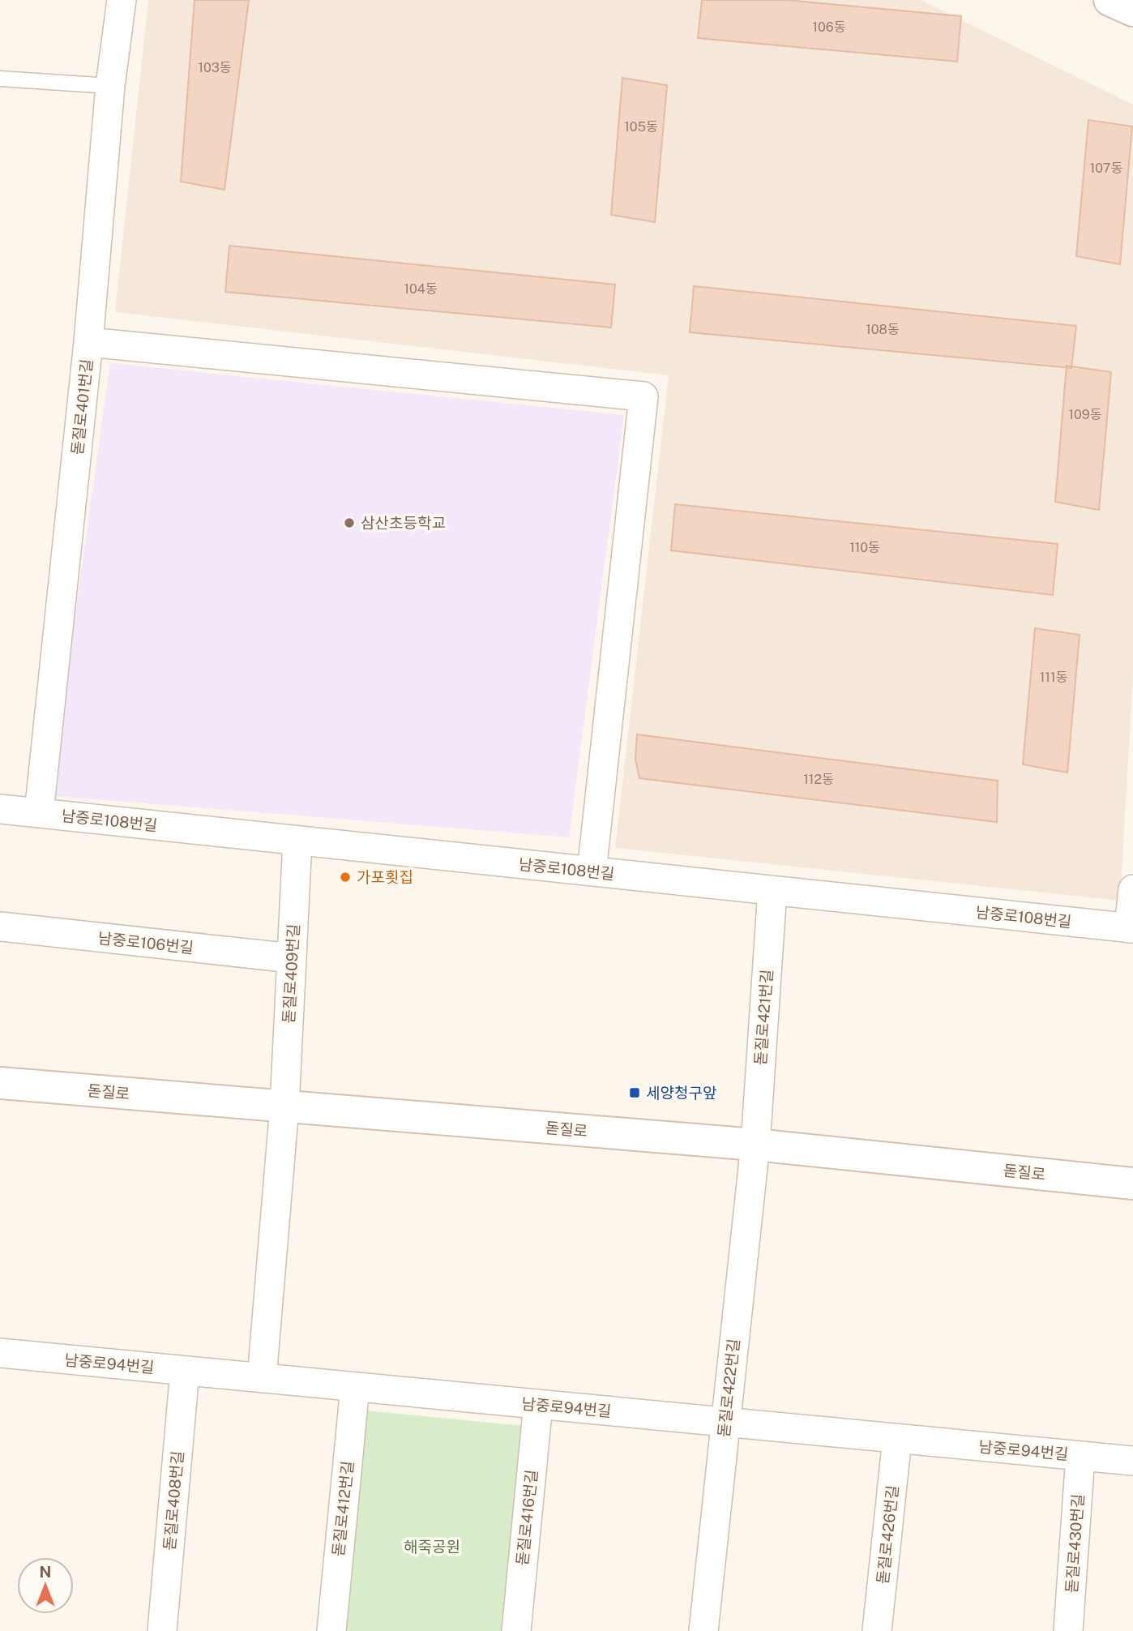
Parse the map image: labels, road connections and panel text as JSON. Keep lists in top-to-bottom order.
{
  "streets": {
    "main road": ["돋질로"],
    "street": [
      "돋질로401번길",
      "남중로108번길",
      "남중로106번길",
      "돋질로409번길",
      "돋질로421번길",
      "남중로94번길",
      "돋질로422번길",
      "돋질로408번길",
      "돋질로412번길",
      "돋질로416번길",
      "돋질로426번길",
      "돋질로430번길"
    ]
  },
  "crossings": [
    ["돋질로401번길", "남중로108번길"],
    ["남중로108번길", "돋질로409번길"],
    ["남중로108번길", "돋질로421번길"],
    ["남중로106번길", "돋질로409번길"],
    ["돋질로409번길", "돋질로"],
    ["돋질로409번길", "남중로94번길"],
    ["돋질로421번길", "돋질로"],
    ["돋질로421번길", "돋질로422번길"],
    ["돋질로", "돋질로422번길"],
    ["남중로94번길", "돋질로422번길"],
    ["남중로94번길", "돋질로408번길"],
    ["남중로94번길", "돋질로412번길"],
    ["남중로94번길", "돋질로416번길"],
    ["남중로94번길", "돋질로426번길"],
    ["남중로94번길", "돋질로430번길"]
  ],
  "parks": ["해죽공원"],
  "places": {
    "other": ["삼산초등학교", "가포횟집"],
    "transit": ["세양청구앞"]
  },
  "house_numbers": [
    "106동",
    "103동",
    "105동",
    "107동",
    "104동",
    "108동",
    "109동",
    "110동",
    "111동",
    "112동"
  ],
  "north": "top"
}
